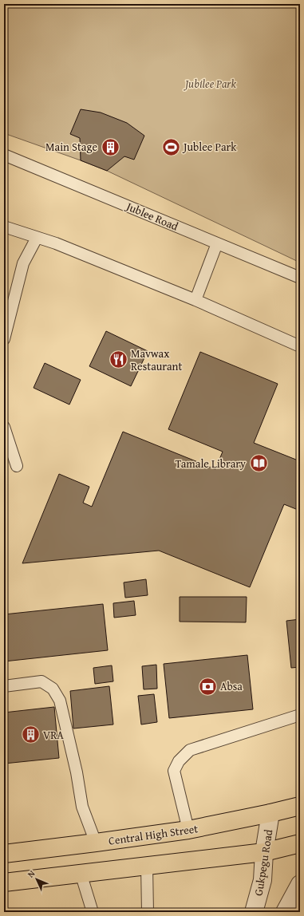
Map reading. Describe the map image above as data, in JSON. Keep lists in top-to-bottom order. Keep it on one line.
{"streets":{"highway":["Central High Street"],"street":["Gukpegu Road"],"lane":["Jublee Road"]},"crossings":[["Central High Street","Gukpegu Road"]],"parks":["Jubilee Park"],"places":{"building":["Main Stage","VRA"],"sports":["Jublee Park"],"restaurant":["Mavwax Restaurant"],"library":["Tamale Library"],"bank":["Absa"]},"north":"top left"}
